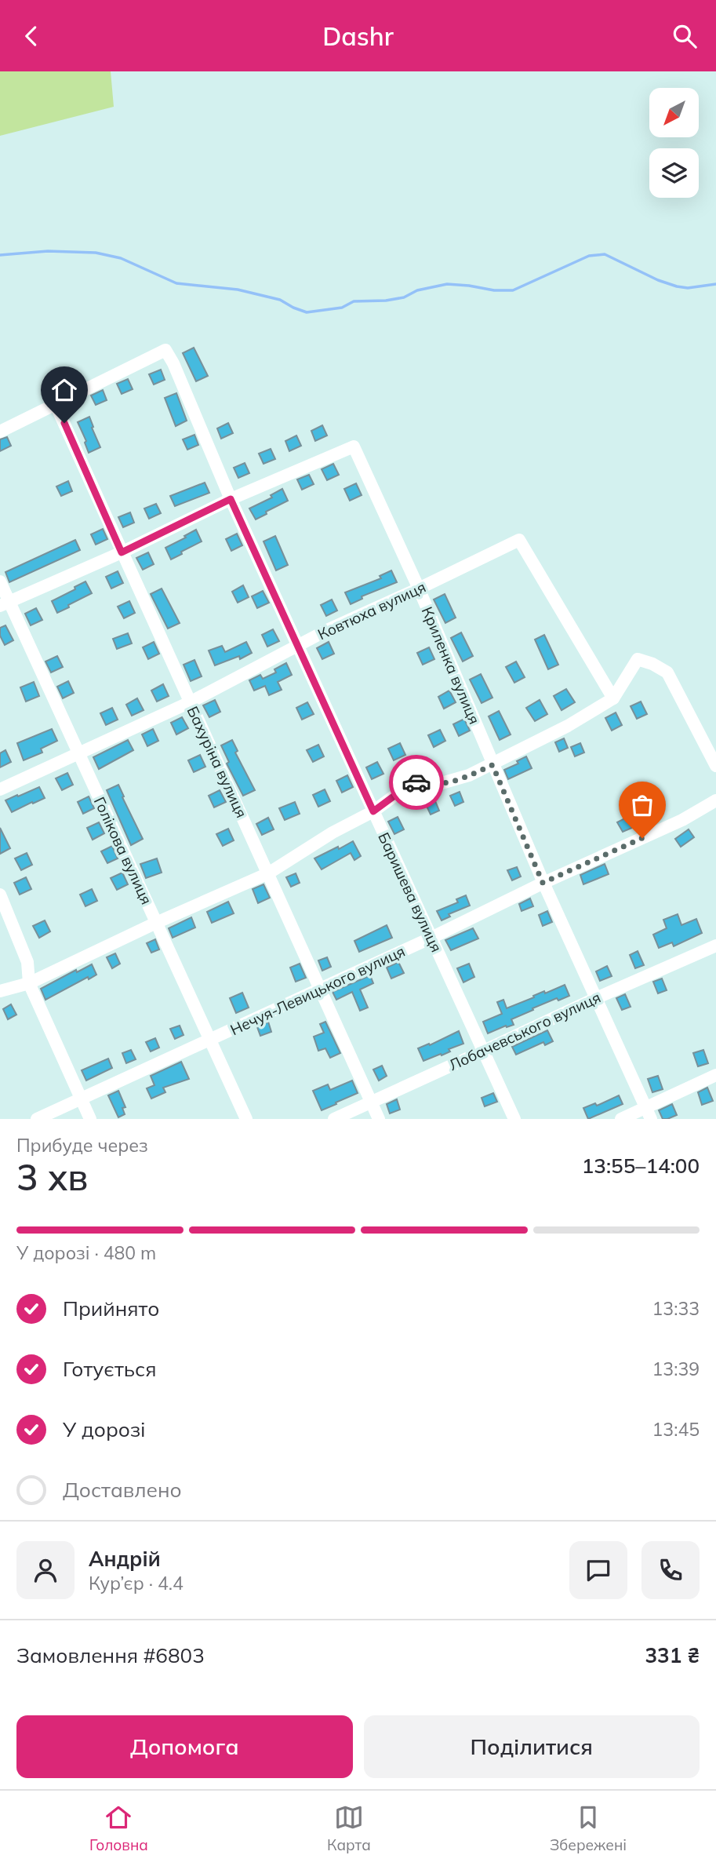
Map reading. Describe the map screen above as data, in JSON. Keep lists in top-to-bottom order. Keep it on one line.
{"streets":{"street":["Ковтюха вулиця","Криленка вулиця","Бахуріна вулиця","Голікова вулиця","Баришева вулиця","Нечуя-Левицького вулиця","Лобачевського вулиця"]},"crossings":[["Ковтюха вулиця","Криленка вулиця"],["Ковтюха вулиця","Бахуріна вулиця"],["Ковтюха вулиця","Голікова вулиця"],["Ковтюха вулиця","Баришева вулиця"],["Криленка вулиця","Баришева вулиця"],["Криленка вулиця","Нечуя-Левицького вулиця"],["Криленка вулиця","Лобачевського вулиця"],["Бахуріна вулиця","Баришева вулиця"],["Бахуріна вулиця","Нечуя-Левицького вулиця"],["Бахуріна вулиця","Лобачевського вулиця"],["Голікова вулиця","Нечуя-Левицького вулиця"],["Баришева вулиця","Нечуя-Левицького вулиця"],["Баришева вулиця","Лобачевського вулиця"]],"north":"bottom left","page":{"header":"Dashr","heading":["3 хв","Прибуде через","13:55–14:00"],"panel":["Андрій","Кур’єр · 4.4","Замовлення #6803","331 ₴"],"bar":"У дорозі · 480 m","list":[["Прийнято","13:33"],["Готується","13:39"],["У дорозі","13:45"],"Доставлено"],"buttons":["Допомога","Поділитися"],"tabs":["Головна","Карта","Збережені"]}}
